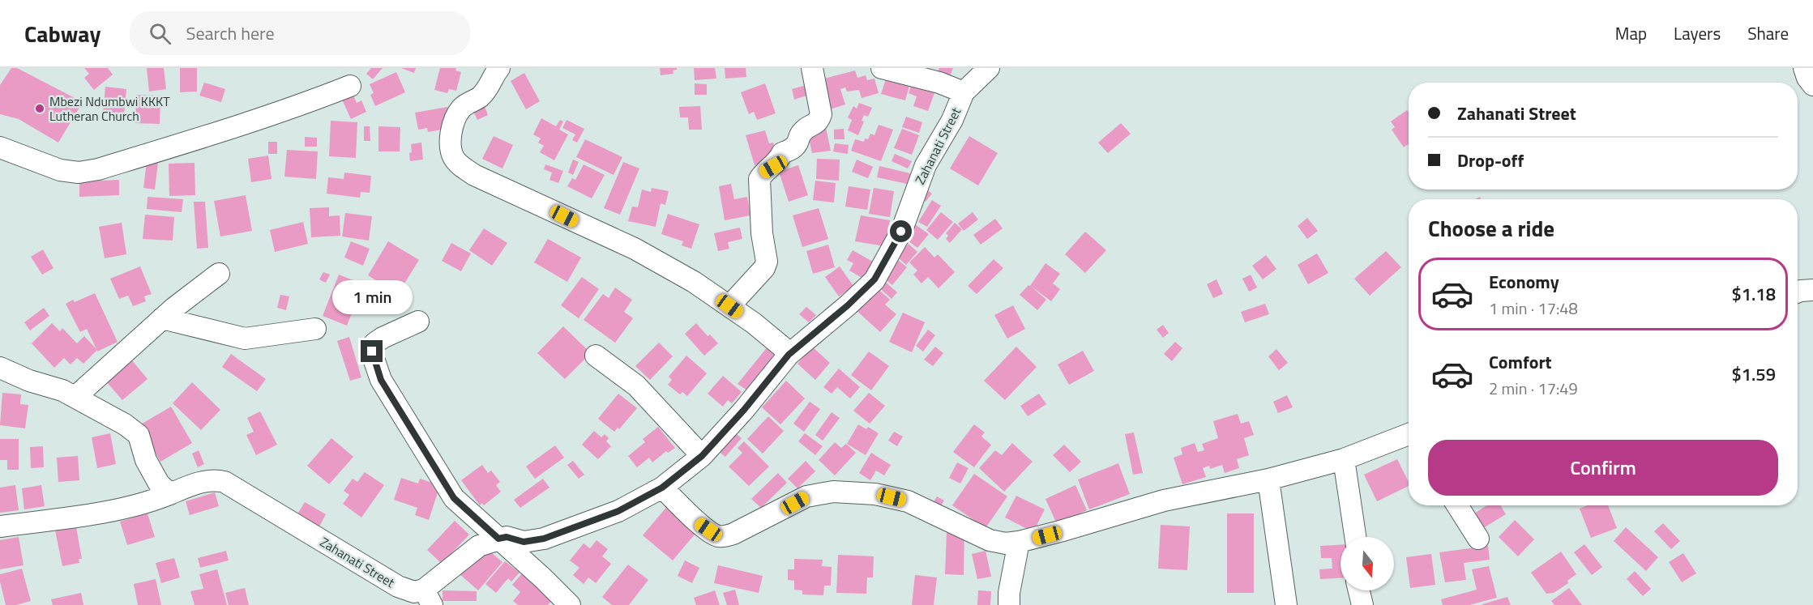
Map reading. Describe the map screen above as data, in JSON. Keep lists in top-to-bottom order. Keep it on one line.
{"streets":{"street":["Zahanati Street"]},"places":["Mbezi Ndumbwi KKKT Lutheran Church"],"north":"bottom","page":{"header":"Cabway","search":"Search here","nav":["Map","Layers","Share"],"banner":["Zahanati Street","Drop-off"],"heading":"Choose a ride","list":[{"name":"Economy","note":"1 min · 17:48","value":"$1.18"},{"name":"Comfort","note":"2 min · 17:49","value":"$1.59"}],"bubble":"1 min","buttons":"Confirm"}}
